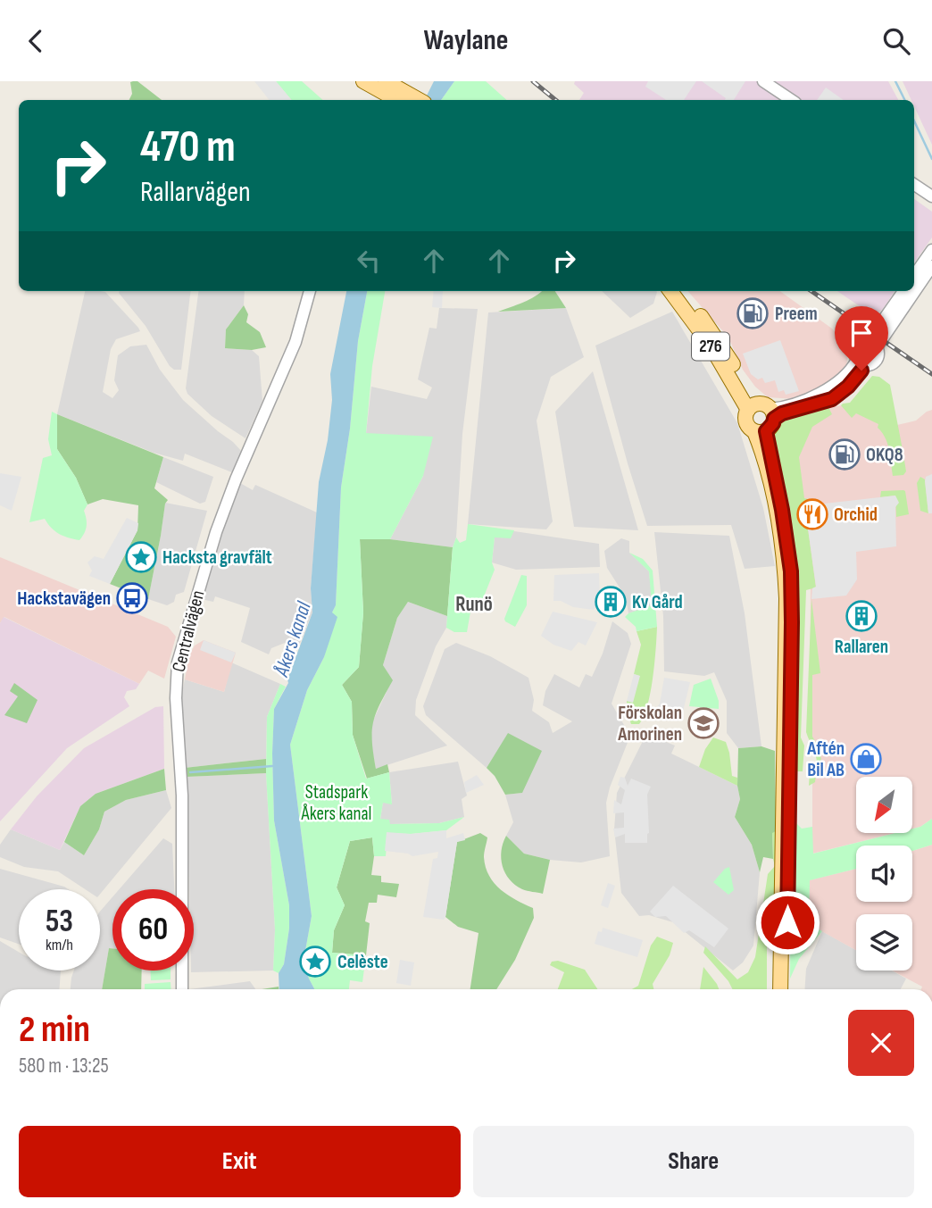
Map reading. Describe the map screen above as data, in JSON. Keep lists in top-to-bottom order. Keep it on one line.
{"streets":{"main road":["276"],"street":["Centralvägen"]},"districts":["Runö"],"water":["Åkers kanal"],"parks":["Stadspark Åkers kanal"],"places":{"fuel station":["Preem","OKQ8"],"restaurant":["Orchid"],"place":["Hacksta gravfält","Celèste"],"bus stop":["Hackstavägen"],"building":["Kv Gård","Rallaren"],"school or university":["Förskolan Amorinen"],"shop":["Aftén Bil AB"]},"north":"bottom left","page":{"header":"Waylane","turn":["470 m","Rallarvägen"],"speed":"53 km/h","limit":"60","heading":["2 min","580 m · 13:25"],"buttons":["Exit","Share"]}}
